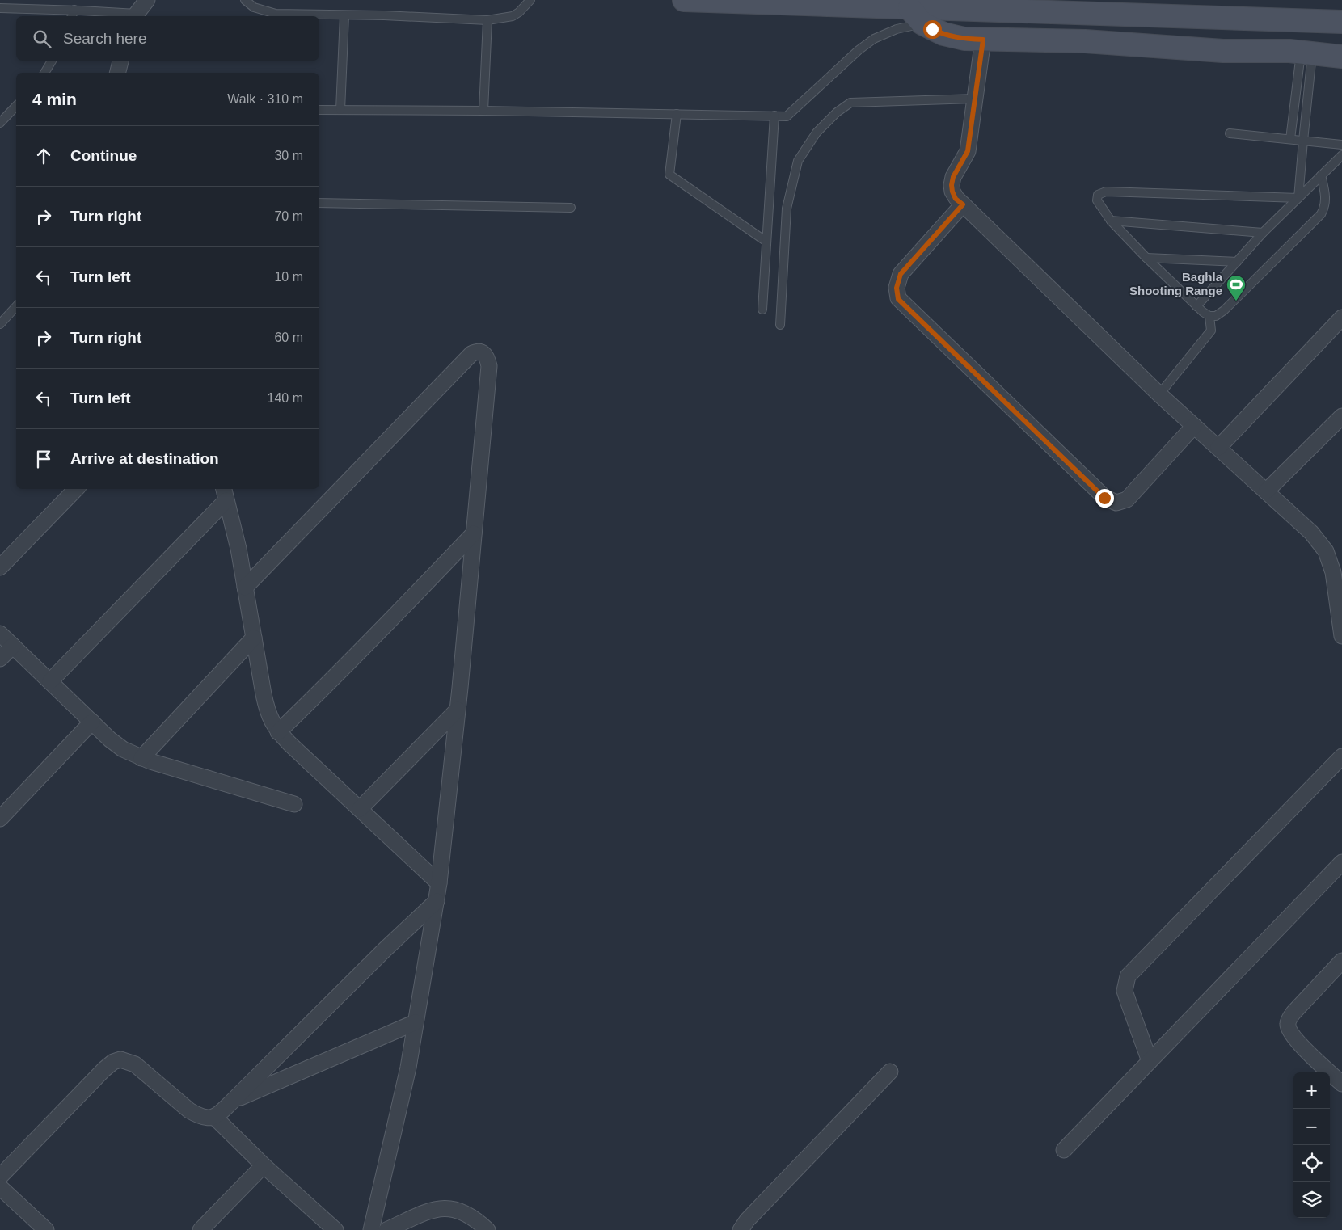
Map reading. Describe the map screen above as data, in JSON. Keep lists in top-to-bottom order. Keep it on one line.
{"places":{"sports":["Baghla Shooting Range"]},"page":{"search":"Search here","heading":["4 min","Walk · 310 m"],"list":[["Continue","30 m"],["Turn right","70 m"],["Turn left","10 m"],["Turn right","60 m"],["Turn left","140 m"],"Arrive at destination"],"map_buttons":["+","−"]}}
